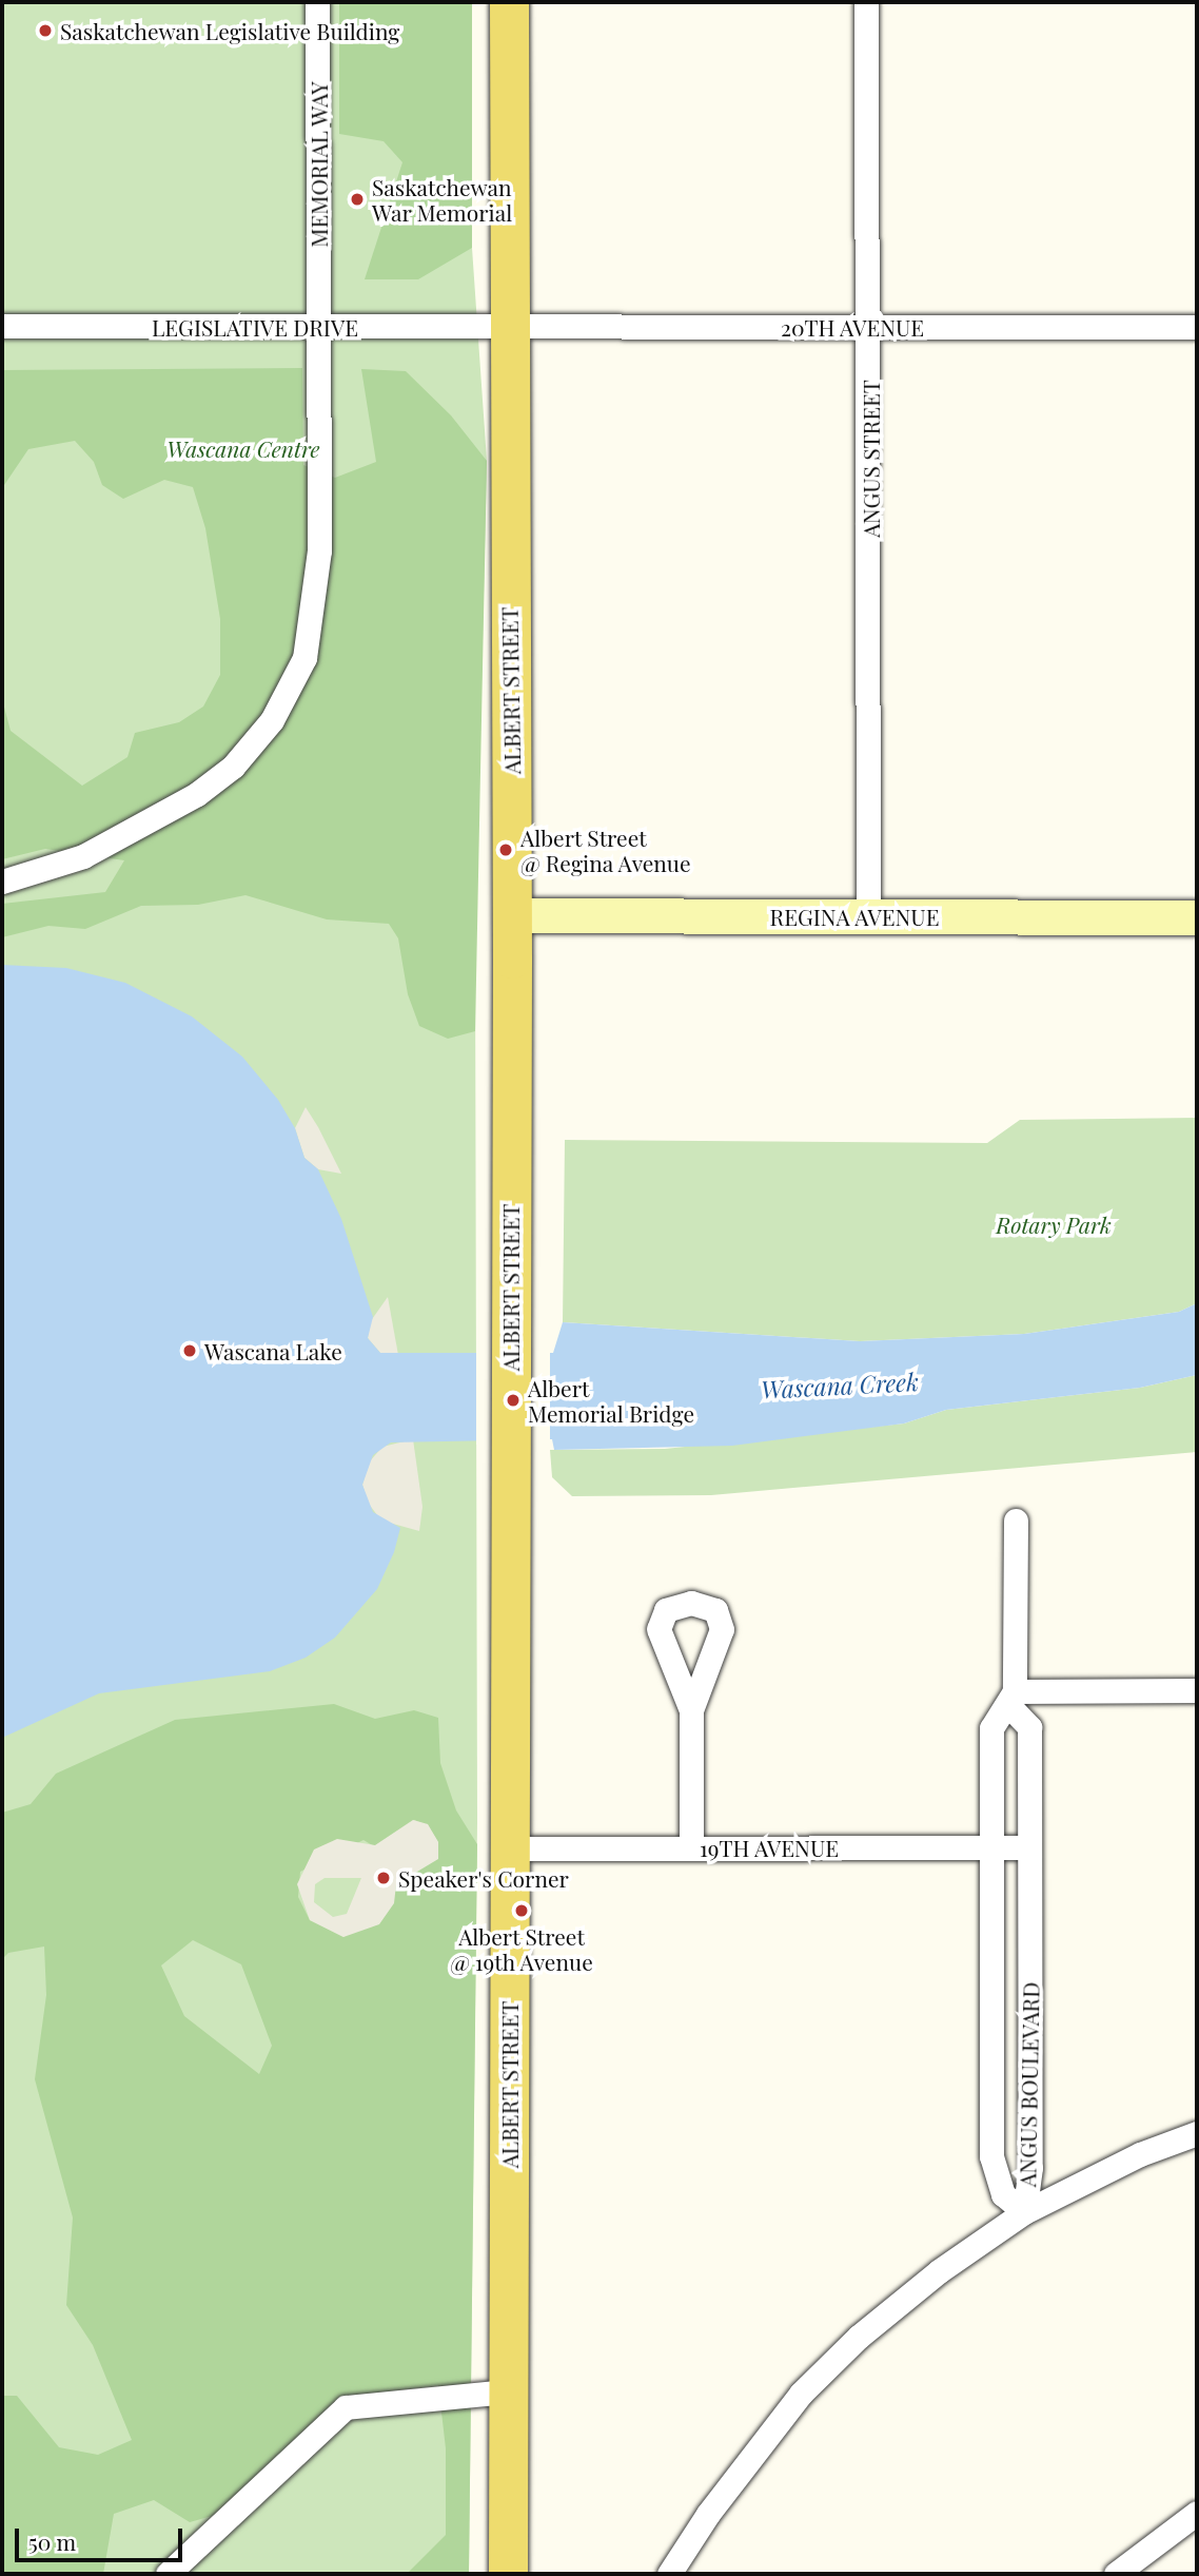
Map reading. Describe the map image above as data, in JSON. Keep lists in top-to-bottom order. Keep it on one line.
{"streets":{"main road":["ALBERT STREET"],"street":["MEMORIAL WAY","LEGISLATIVE DRIVE","20TH AVENUE","ANGUS STREET","REGINA AVENUE","19TH AVENUE","ANGUS BOULEVARD"]},"crossings":[["MEMORIAL WAY","LEGISLATIVE DRIVE"],["LEGISLATIVE DRIVE","20TH AVENUE"],["LEGISLATIVE DRIVE","ALBERT STREET"],["20TH AVENUE","ANGUS STREET"],["20TH AVENUE","ALBERT STREET"],["ANGUS STREET","REGINA AVENUE"],["ALBERT STREET","REGINA AVENUE"],["ALBERT STREET","19TH AVENUE"],["19TH AVENUE","ANGUS BOULEVARD"]],"water":["Wascana Creek"],"parks":["Wascana Centre","Rotary Park"],"places":["Saskatchewan Legislative Building","Saskatchewan War Memorial","Albert Street @ Regina Avenue","Wascana Lake","Albert Memorial Bridge","Speaker's Corner","Albert Street @ 19th Avenue"],"scale_bar":"50 m"}
